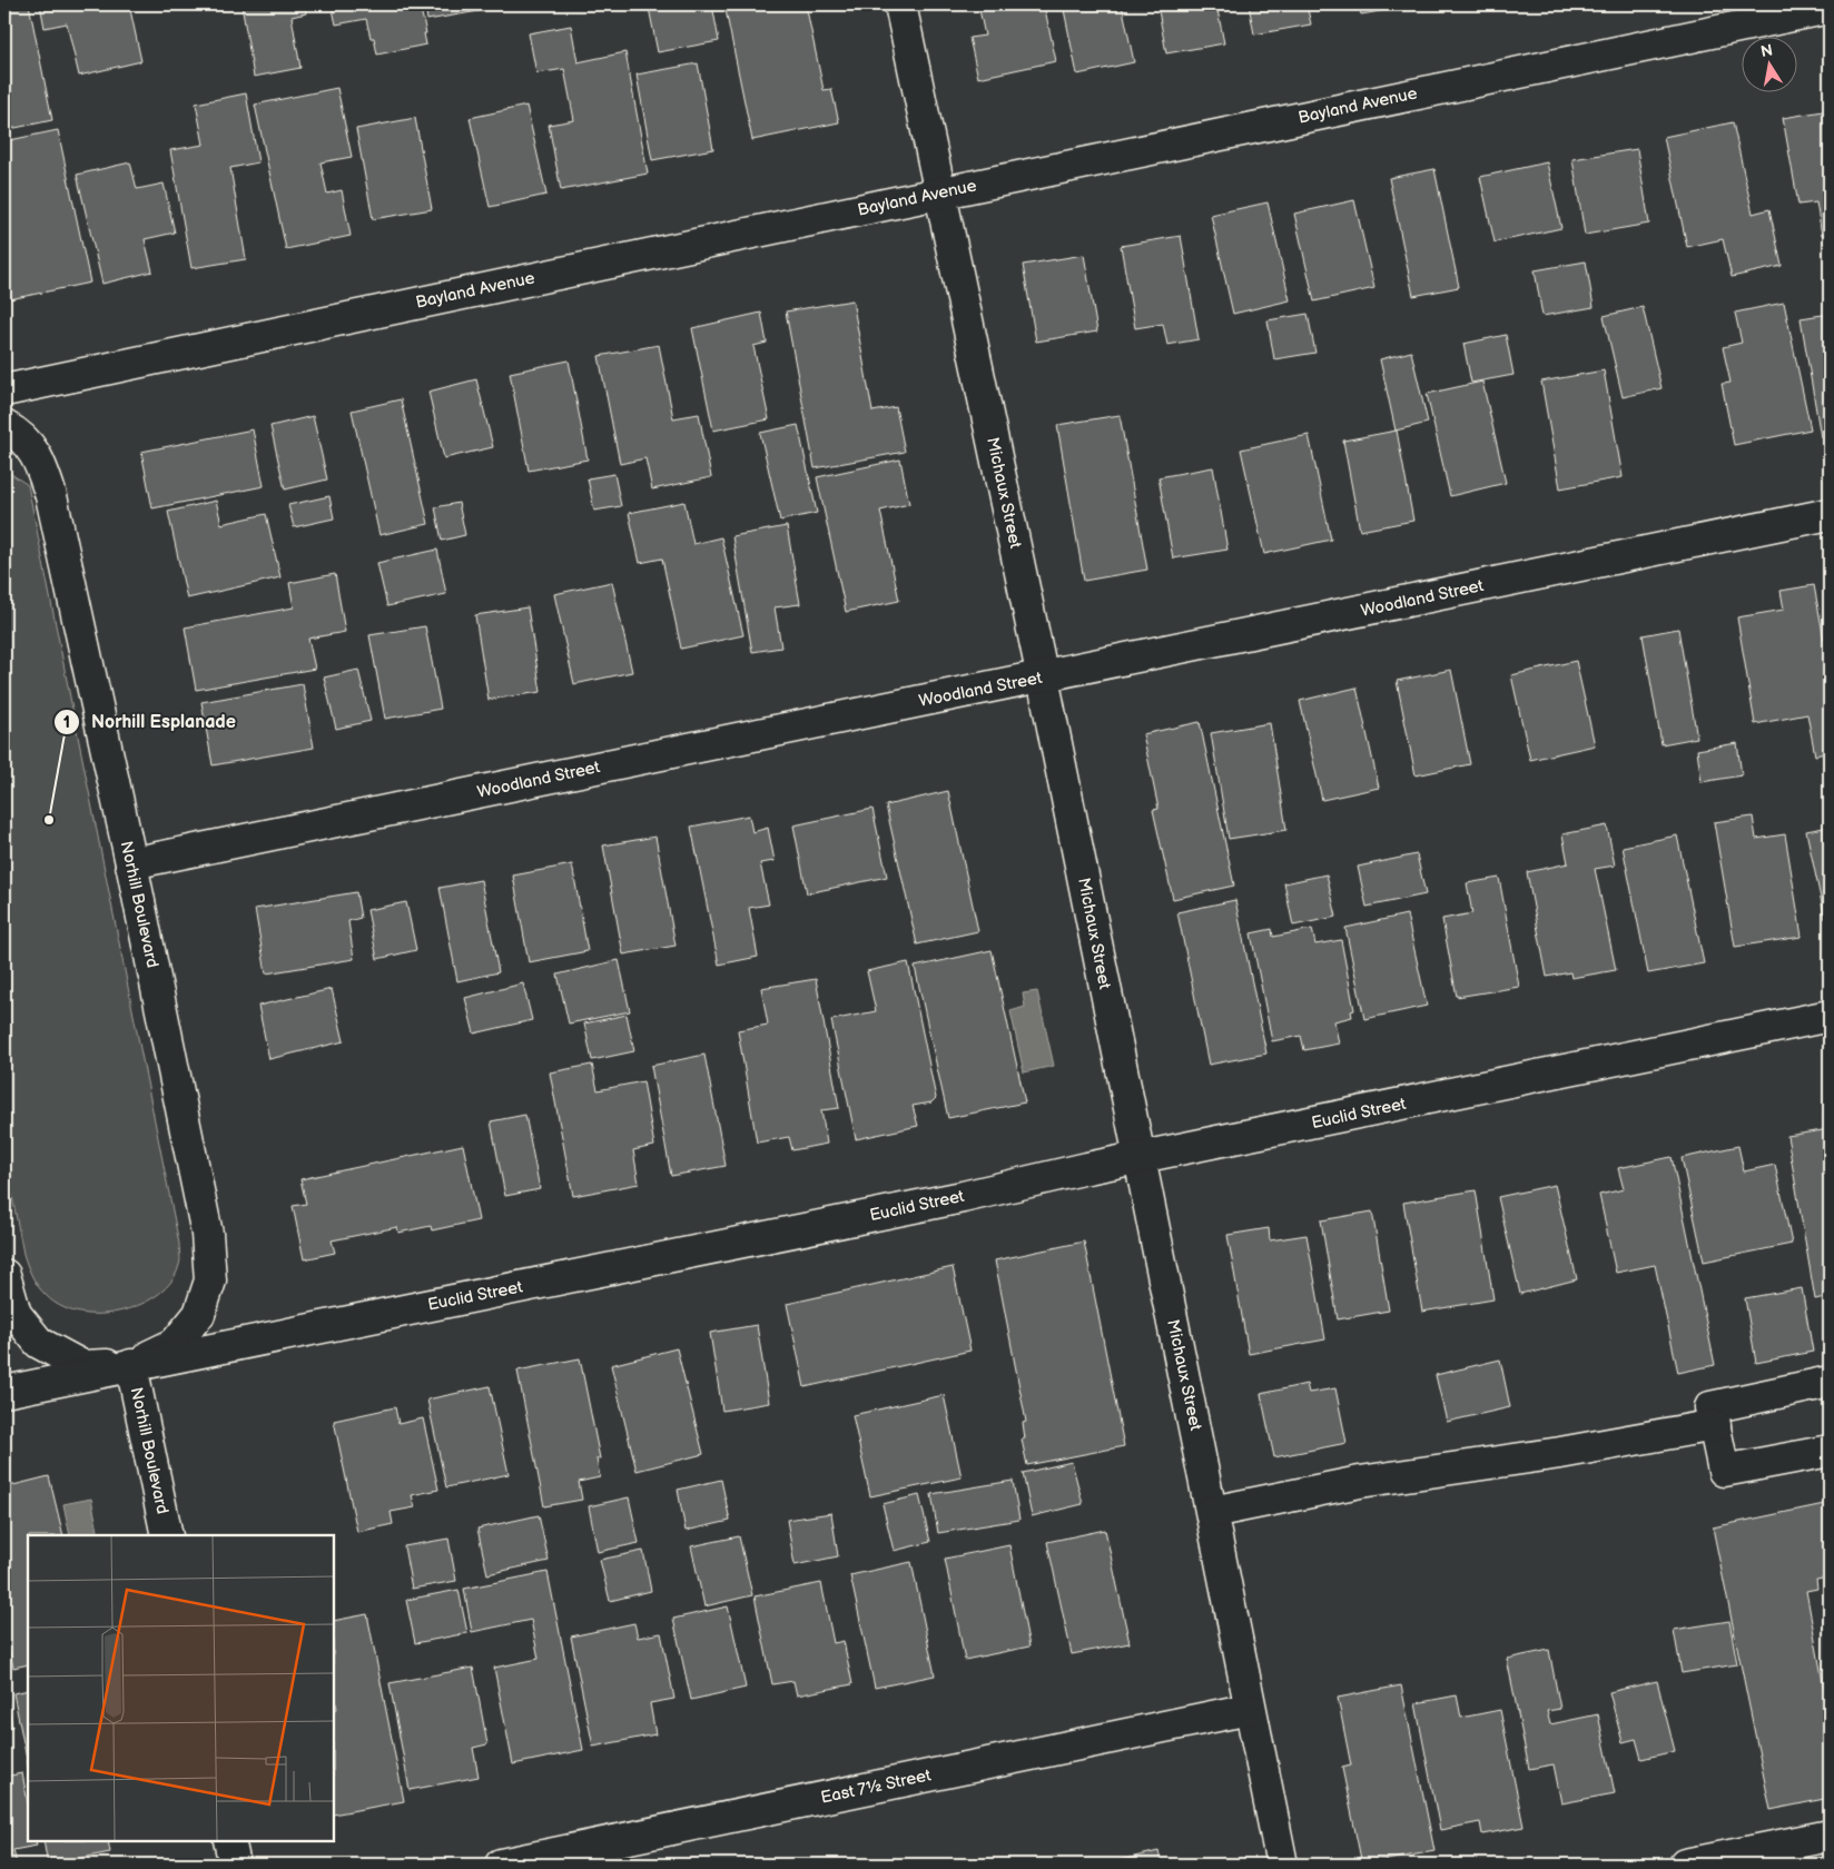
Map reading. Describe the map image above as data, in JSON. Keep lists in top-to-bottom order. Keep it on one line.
{"streets":{"street":["Bayland Avenue","Michaux Street","Woodland Street","Norhill Boulevard","Euclid Street","East 7½ Street"]},"crossings":[["Bayland Avenue","Michaux Street"],["Michaux Street","Woodland Street"],["Michaux Street","Euclid Street"],["Michaux Street","East 7½ Street"],["Woodland Street","Norhill Boulevard"],["Norhill Boulevard","Euclid Street"]],"places":["Norhill Esplanade"],"north":"top"}
